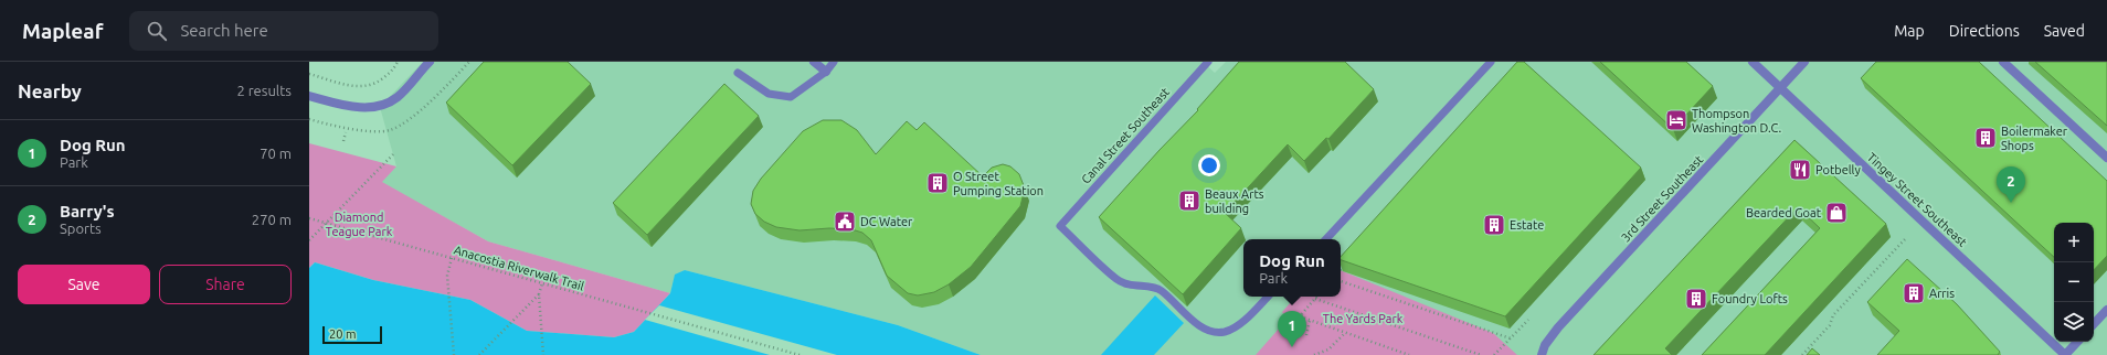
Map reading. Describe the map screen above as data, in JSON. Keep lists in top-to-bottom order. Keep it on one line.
{"streets":{"street":["3rd Street Southeast","Tingey Street Southeast"],"lane":["Canal Street Southeast"],"path":["Anacostia Riverwalk Trail"]},"crossings":[["3rd Street Southeast","Tingey Street Southeast"]],"parks":["Diamond Teague Park","The Yards Park"],"places":{"hotel":["Thompson Washington D.C."],"building":["Boilermaker Shops","O Street Pumping Station","Beaux Arts building","Estate","Arris","Foundry Lofts"],"restaurant":["Potbelly"],"shop":["Bearded Goat"],"public building":["DC Water"]},"scale_bar":"20 m","page":{"header":"Mapleaf","search":"Search here","nav":["Map","Directions","Saved"],"heading":["Nearby","2 results"],"list":[{"mark":"1","name":"Dog Run","note":"Park","value":"70 m"},{"mark":"2","name":"Barry's","note":"Sports","value":"270 m"}],"pins":["2","1"],"map_buttons":["+","−"],"popup":["Dog Run","Park"],"buttons":["Save","Share"],"scale":"20 m"}}
